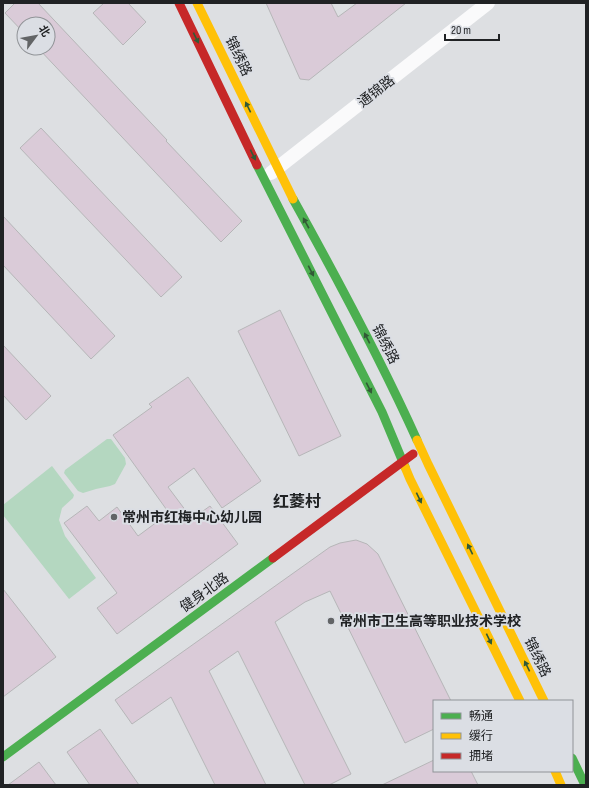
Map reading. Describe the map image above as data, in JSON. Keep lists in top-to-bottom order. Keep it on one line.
{"streets":{"street":["锦绣路","通锦路","健身北路"]},"crossings":[["锦绣路","通锦路"],["锦绣路","健身北路"]],"districts":["红菱村"],"places":["常州市红梅中心幼儿园","常州市卫生高等职业技术学校"],"legend":["畅通","缓行","拥堵"],"scale_bar":"20 m","north":"top right"}
